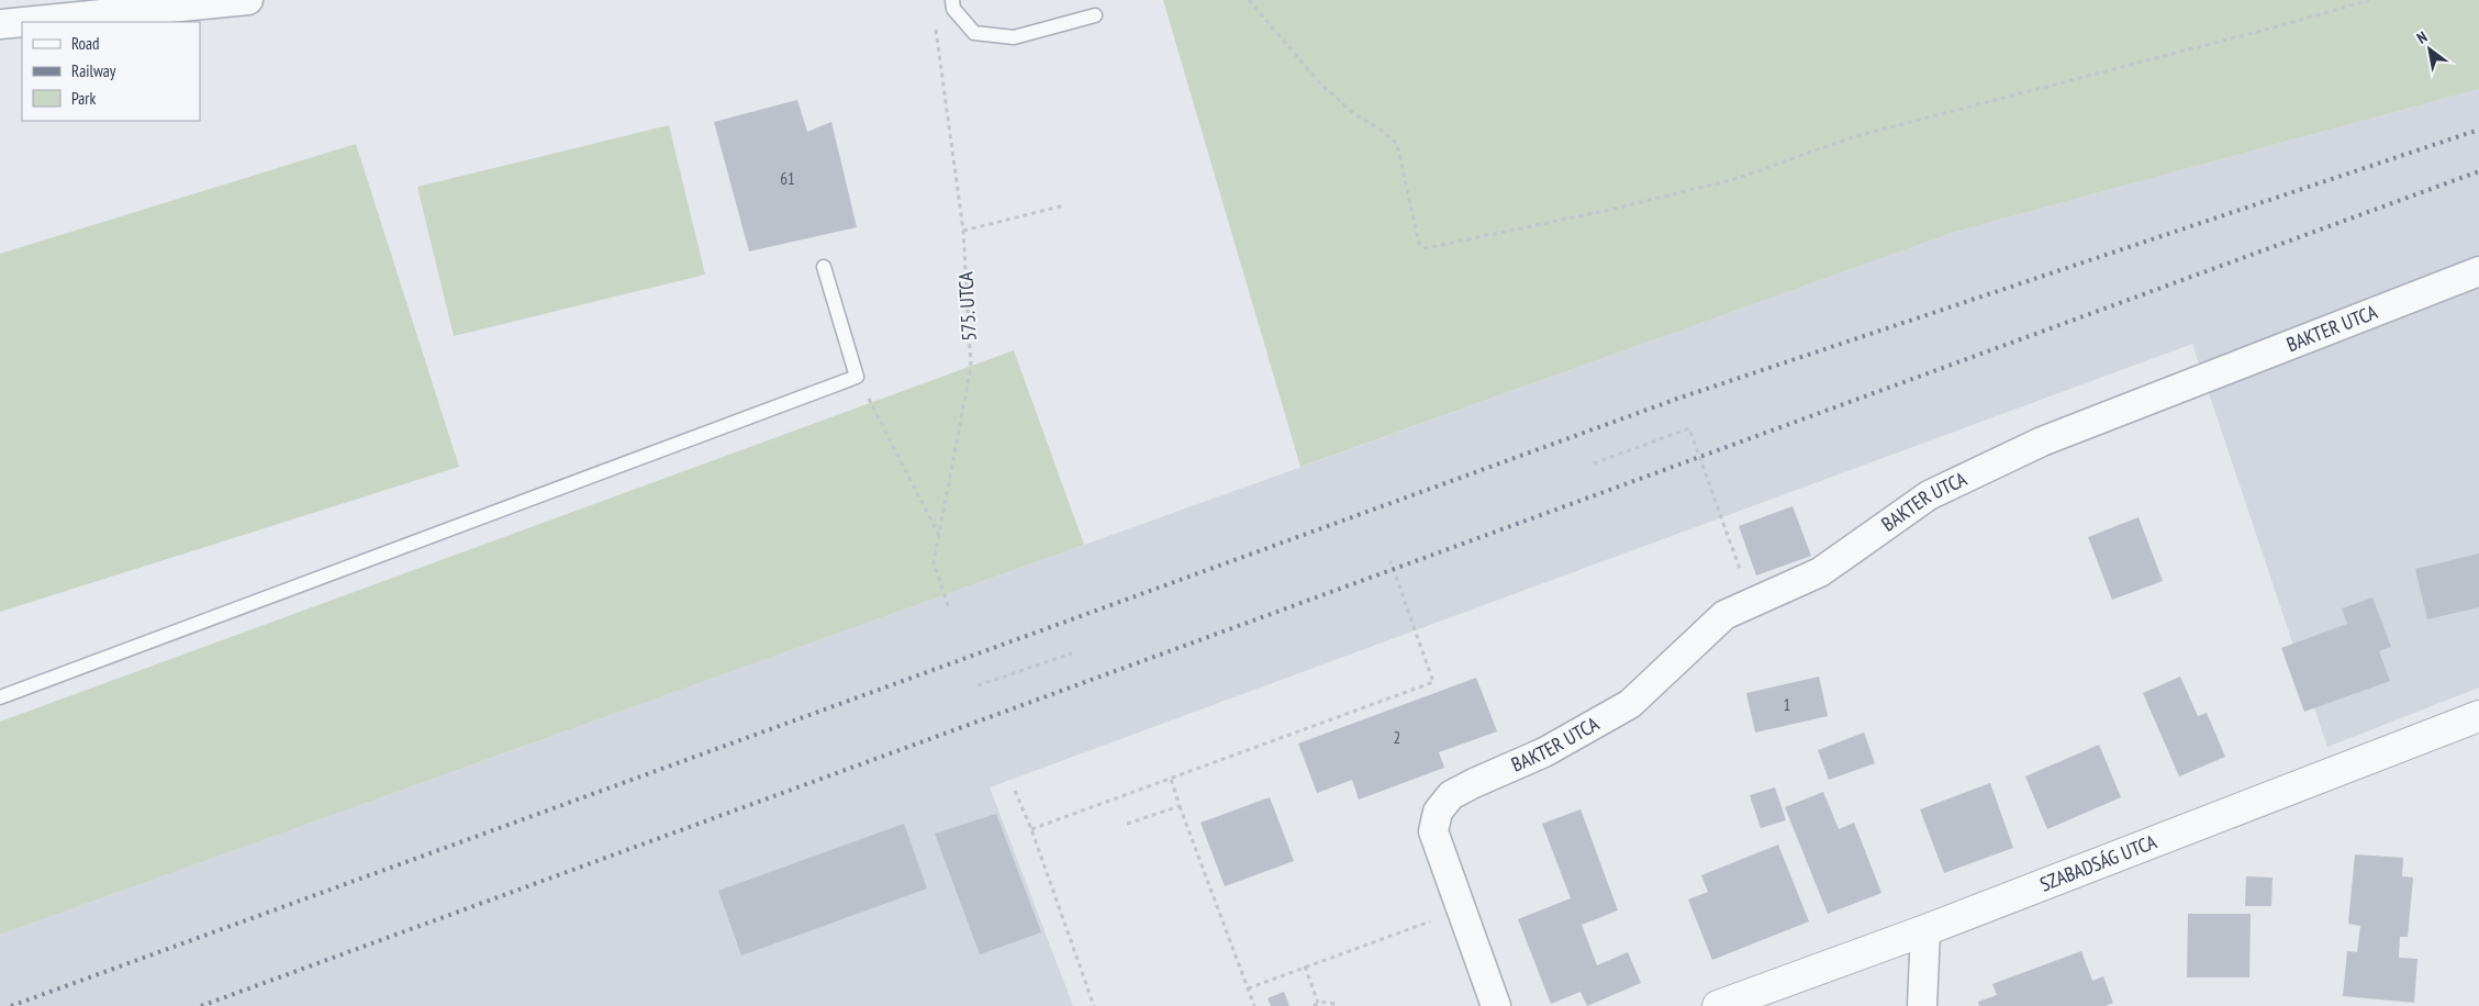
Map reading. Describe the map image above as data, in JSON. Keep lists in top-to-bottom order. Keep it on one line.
{"streets":{"street":["BAKTER UTCA","SZABADSÁG UTCA"],"path":["575. UTCA"]},"house_numbers":["61","1","2"],"legend":["Road","Railway","Park"],"north":"top left"}
